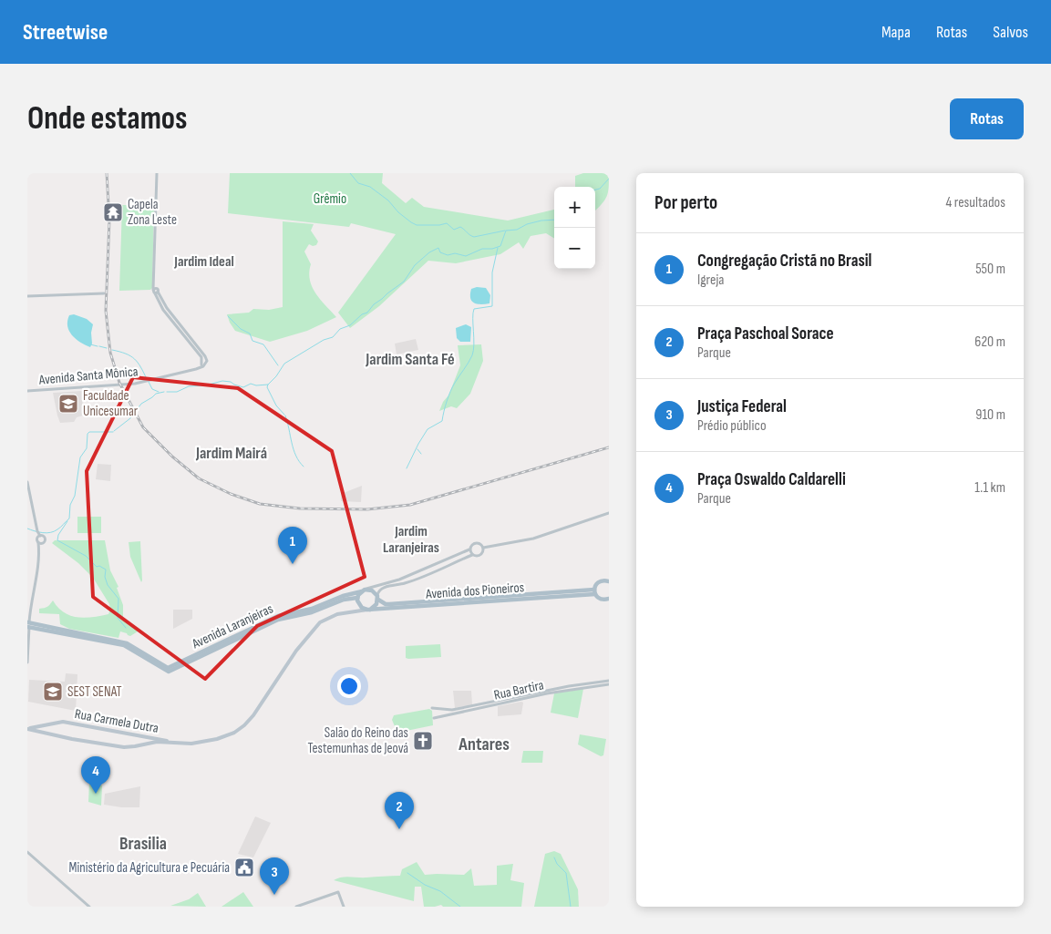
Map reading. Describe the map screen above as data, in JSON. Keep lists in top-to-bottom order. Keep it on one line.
{"streets":{"main road":["Avenida dos Pioneiros","Avenida Laranjeiras","Rua Carmela Dutra"],"street":["Avenida Santa Mônica","Rua Bartira"]},"crossings":[["Avenida dos Pioneiros","Avenida Laranjeiras"],["Avenida dos Pioneiros","Rua Carmela Dutra"]],"districts":["Jardim Ideal","Jardim Santa Fé","Jardim Mairá","Jardim Laranjeiras","Antares","Brasilia"],"parks":["Grêmio"],"places":{"temple":["Capela Zona Leste"],"school or university":["Faculdade Unicesumar","SEST SENAT"],"church":["Salão do Reino das Testemunhas de Jeová"],"public building":["Ministério da Agricultura e Pecuária"]},"page":{"header":"Streetwise","nav":["Mapa","Rotas","Salvos"],"buttons":"Rotas","title":"Onde estamos","heading":["Por perto","4 resultados"],"map_buttons":["+","−"],"list":[{"mark":"1","name":"Congregação Cristã no Brasil","note":"Igreja","value":"550 m"},{"mark":"2","name":"Praça Paschoal Sorace","note":"Parque","value":"620 m"},{"mark":"3","name":"Justiça Federal","note":"Prédio público","value":"910 m"},{"mark":"4","name":"Praça Oswaldo Caldarelli","note":"Parque","value":"1.1 km"}],"pins":["1","4","2","3"]}}
